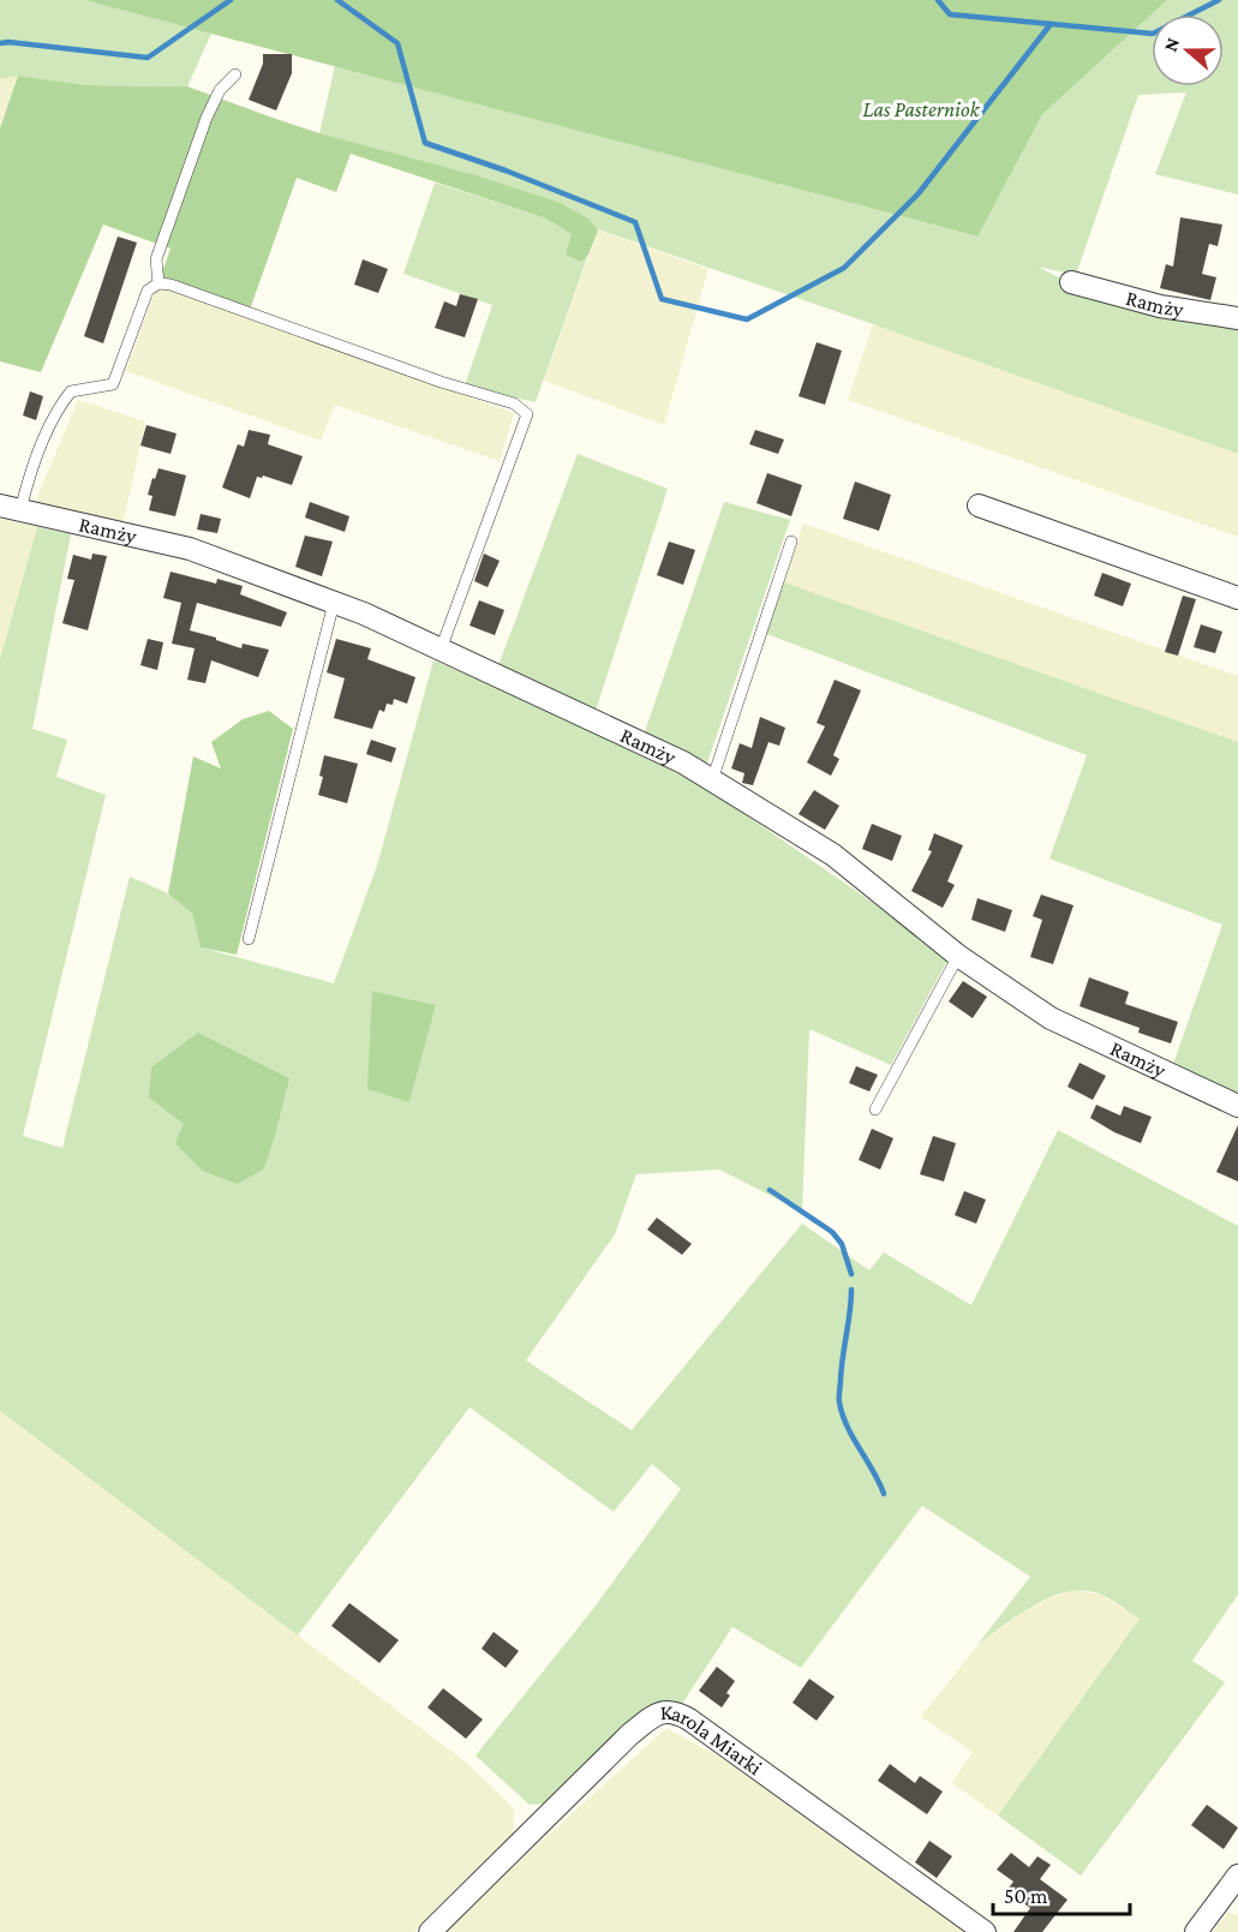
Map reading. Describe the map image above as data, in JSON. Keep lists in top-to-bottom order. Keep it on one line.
{"streets":{"street":["Ramży","Karola Miarki"]},"parks":["Las Pasterniok"],"scale_bar":"50 m","north":"left"}
